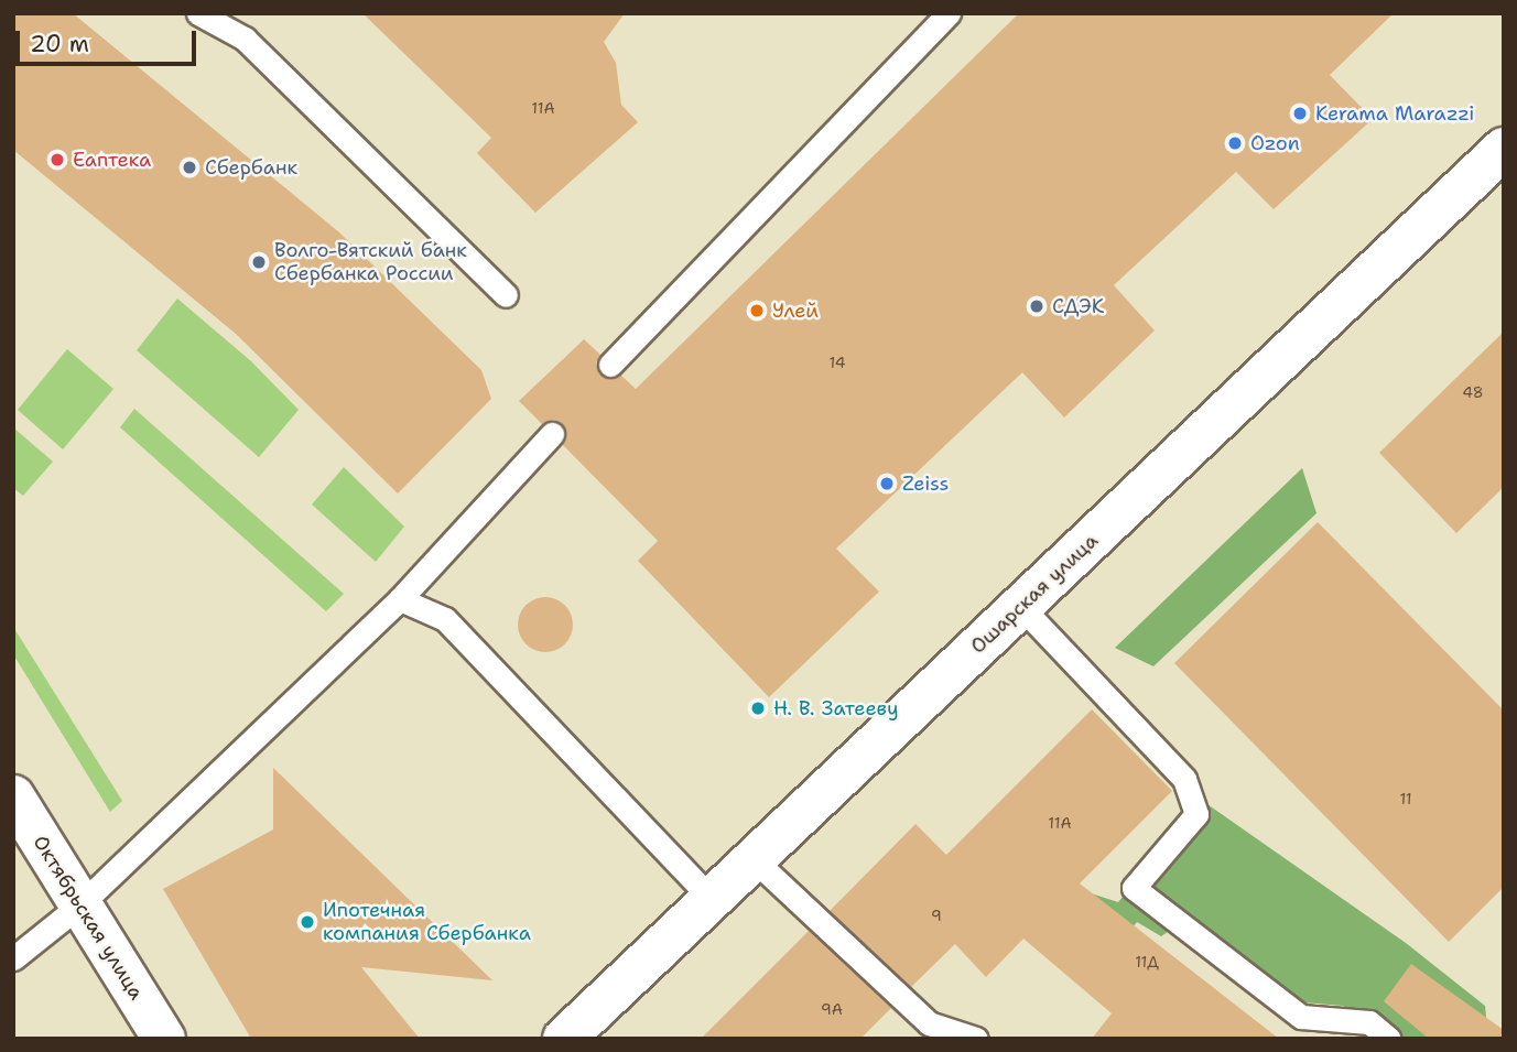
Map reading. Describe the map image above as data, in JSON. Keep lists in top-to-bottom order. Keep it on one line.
{"streets":{"street":["Ошарская улица","Октябрьская улица"]},"places":["Kerama Marazzi","Ozon","Еаптека","Сбербанк","Волго-Вятский банк Сбербанка России","СДЭК","Улей","Zeiss","Н. В. Затееву","Ипотечная компания Сбербанка"],"house_numbers":["11А","14","48","11","11А","9","11Д","9А"],"scale_bar":"20 m"}
